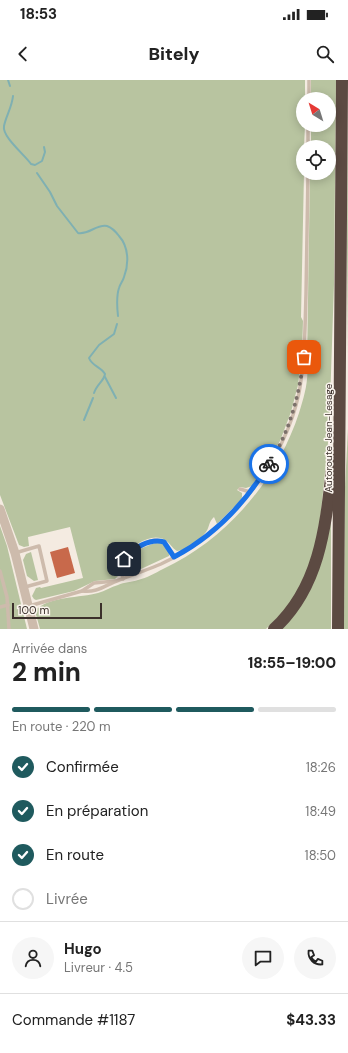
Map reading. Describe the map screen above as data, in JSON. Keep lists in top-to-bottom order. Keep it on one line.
{"streets":{"highway":["Autoroute Jean-Lesage"]},"scale_bar":"100 m","north":"top left","page":{"status":"18:53","header":"Bitely","scale":"100 m","heading":["2 min","Arrivée dans","18:55–19:00"],"panel":["Hugo","Livreur · 4.5","Commande #1187","$43.33"],"bar":"En route · 220 m","list":[["Confirmée","18:26"],["En préparation","18:49"],["En route","18:50"],"Livrée"]}}
